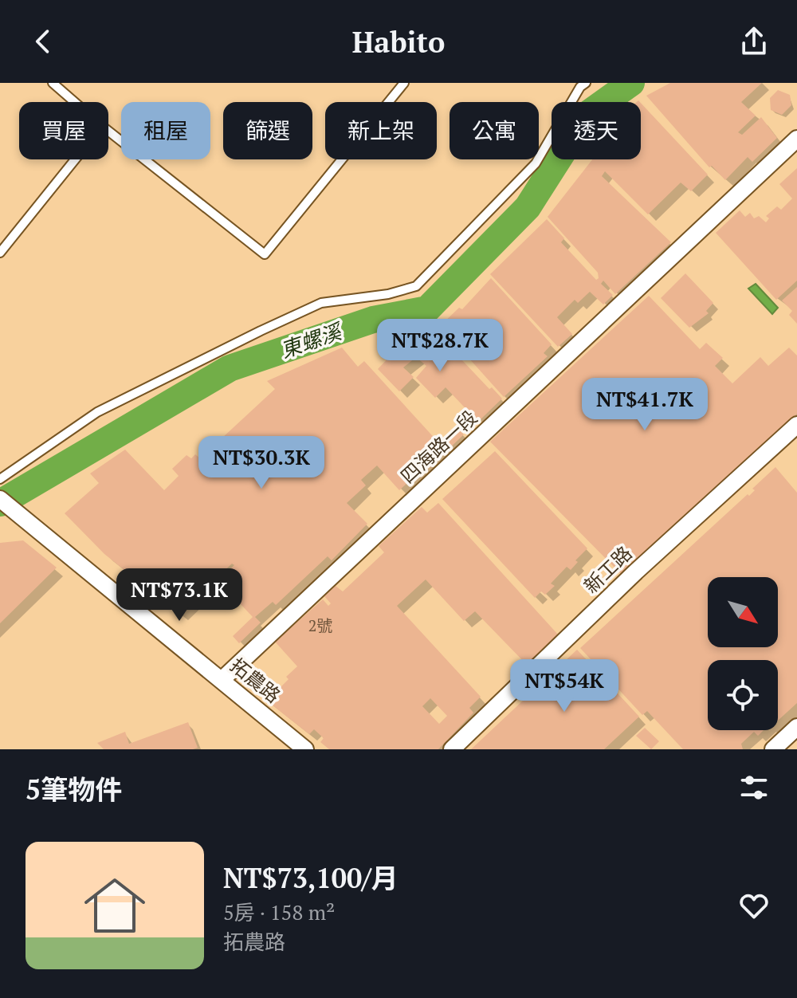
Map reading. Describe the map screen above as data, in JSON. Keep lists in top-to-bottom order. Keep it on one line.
{"streets":{"street":["四海路一段","新工路","拓農路"]},"crossings":[["四海路一段","拓農路"]],"water":["東螺溪"],"house_numbers":["2號"],"north":"bottom right","page":{"header":"Habito","chip":["買屋","租屋","篩選","新上架","公寓","透天"],"price":["NT$28.7K","NT$41.7K","NT$30.3K","NT$73.1K","NT$54K"],"heading":"5筆物件","list":[{"name":"NT$73,100/月","note":"5房 · 158 m² · 拓農路"}]}}
